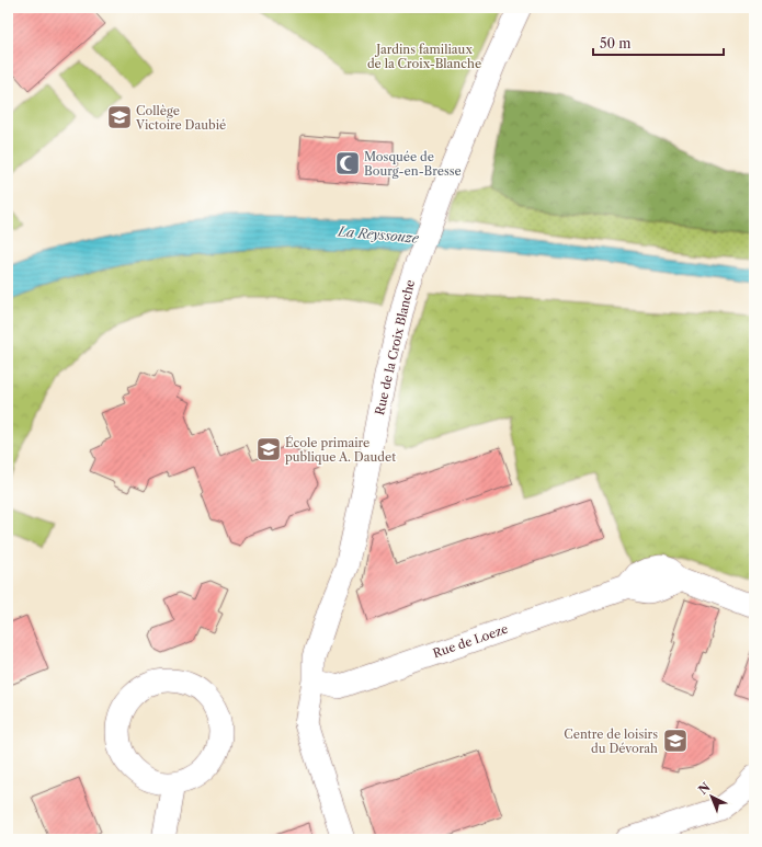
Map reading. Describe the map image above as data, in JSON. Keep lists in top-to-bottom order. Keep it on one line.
{"streets":{"street":["Rue de la Croix Blanche","Rue de Loeze"]},"crossings":[["Rue de la Croix Blanche","Rue de Loeze"]],"water":["La Reyssouze"],"parks":["Jardins familiaux de la Croix-Blanche"],"places":{"school or university":["Collège Victoire Daubié","École primaire publique A. Daudet","Centre de loisirs du Dévorah"],"mosque":["Mosquée de Bourg-en-Bresse"]},"scale_bar":"50 m","north":"top left"}
